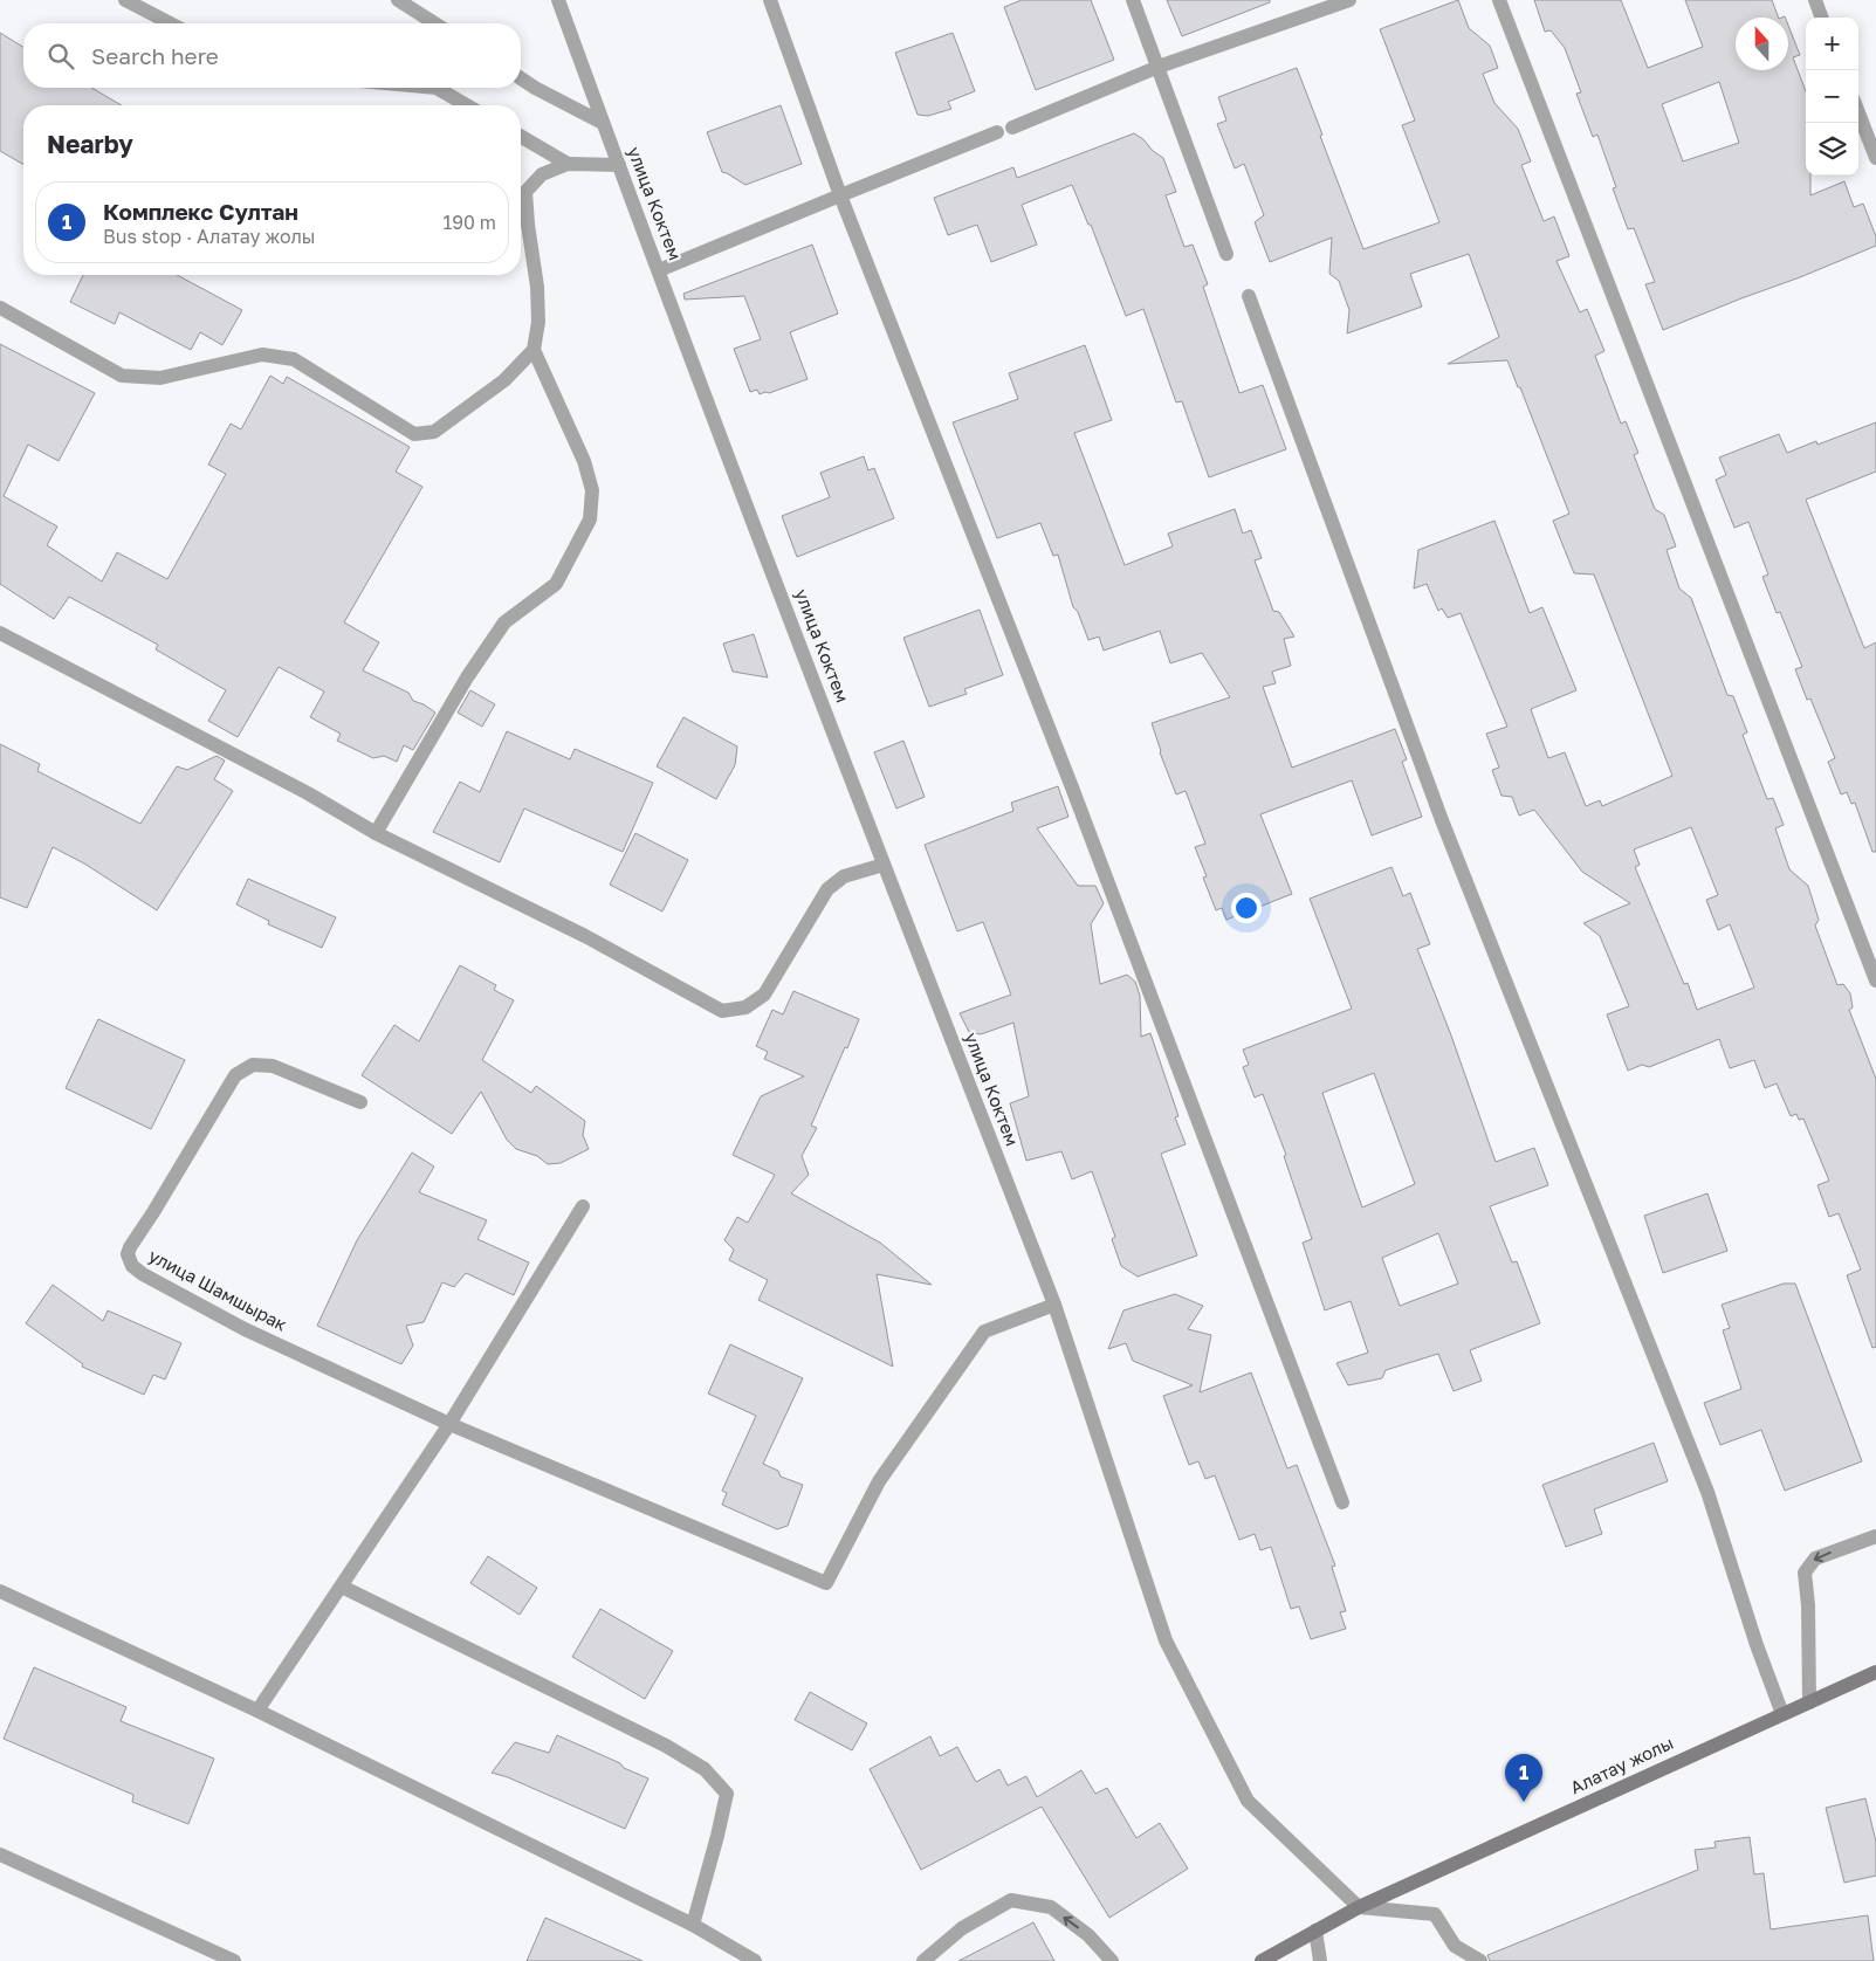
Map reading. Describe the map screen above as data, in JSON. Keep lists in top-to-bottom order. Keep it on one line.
{"streets":{"main road":["Алатау жолы"],"street":["улица Коктем","улица Шамшырак"]},"crossings":[["улица Коктем","Алатау жолы"]],"north":"top","page":{"map_buttons":["+","−"],"search":"Search here","heading":"Nearby","list":[{"mark":"1","name":"Комплекс Султан","note":"Bus stop · Алатау жолы","value":"190 m"}],"pins":"1"}}
